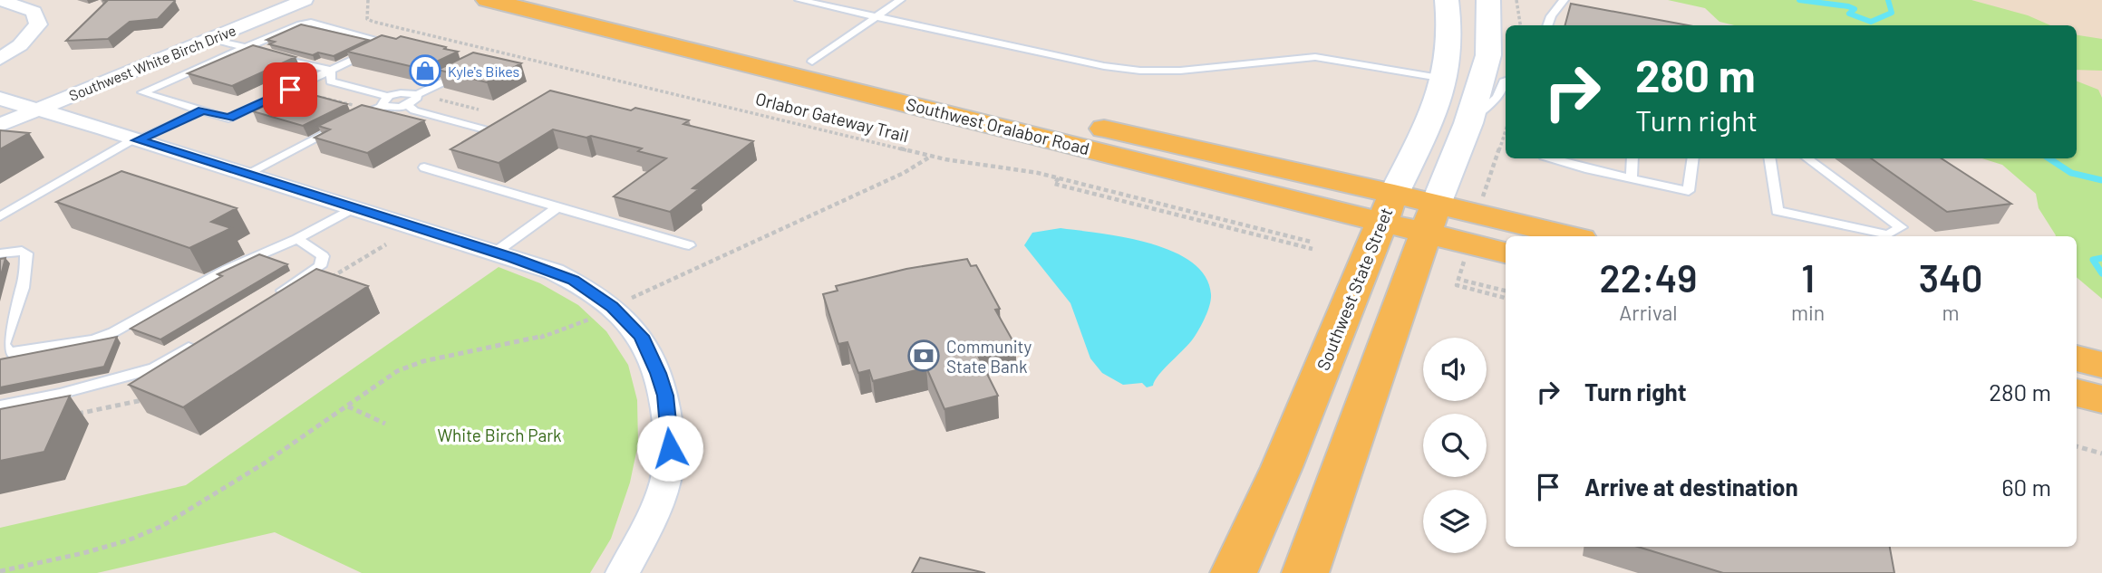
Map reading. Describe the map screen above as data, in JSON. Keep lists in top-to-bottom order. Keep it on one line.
{"streets":{"main road":["Southwest Oralabor Road","Southwest State Street"],"street":["Southwest White Birch Drive"],"path":["Orlabor Gateway Trail"]},"crossings":[["Southwest Oralabor Road","Southwest State Street"]],"parks":["White Birch Park"],"places":{"shop":["Kyle's Bikes"],"bank":["Community State Bank"]},"page":{"turn":["280 m","Turn right"],"eta":["22:49","Arrival","1","min","340","m"],"list":[{"name":"Turn right","value":"280 m"},{"name":"Arrive at destination","value":"60 m"}]}}
